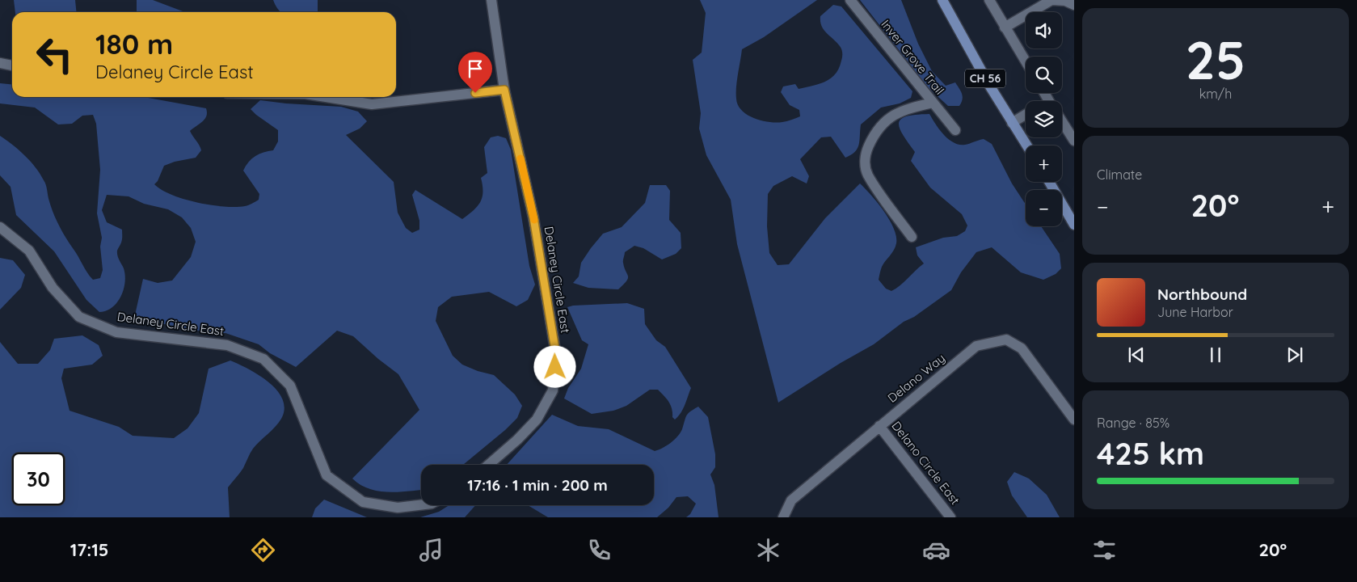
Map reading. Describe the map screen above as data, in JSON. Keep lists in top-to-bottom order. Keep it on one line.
{"streets":{"main road":["CH 56"],"street":["Inver Grove Trail","Delaney Circle East","Delano Way","Delano Circle East"]},"crossings":[["Delano Way","Delano Circle East"]],"page":{"tile":[["25","km/h"],"Climate",["Range · 85%","425 km"]],"map_buttons":["+","−"],"turn":["180 m","Delaney Circle East"],"heat":["−","20°","+"],"song":["Northbound","June Harbor"],"limit":"30","trip":"17:16 · 1 min · 200 m","tabs":["17:15","20°"]}}
